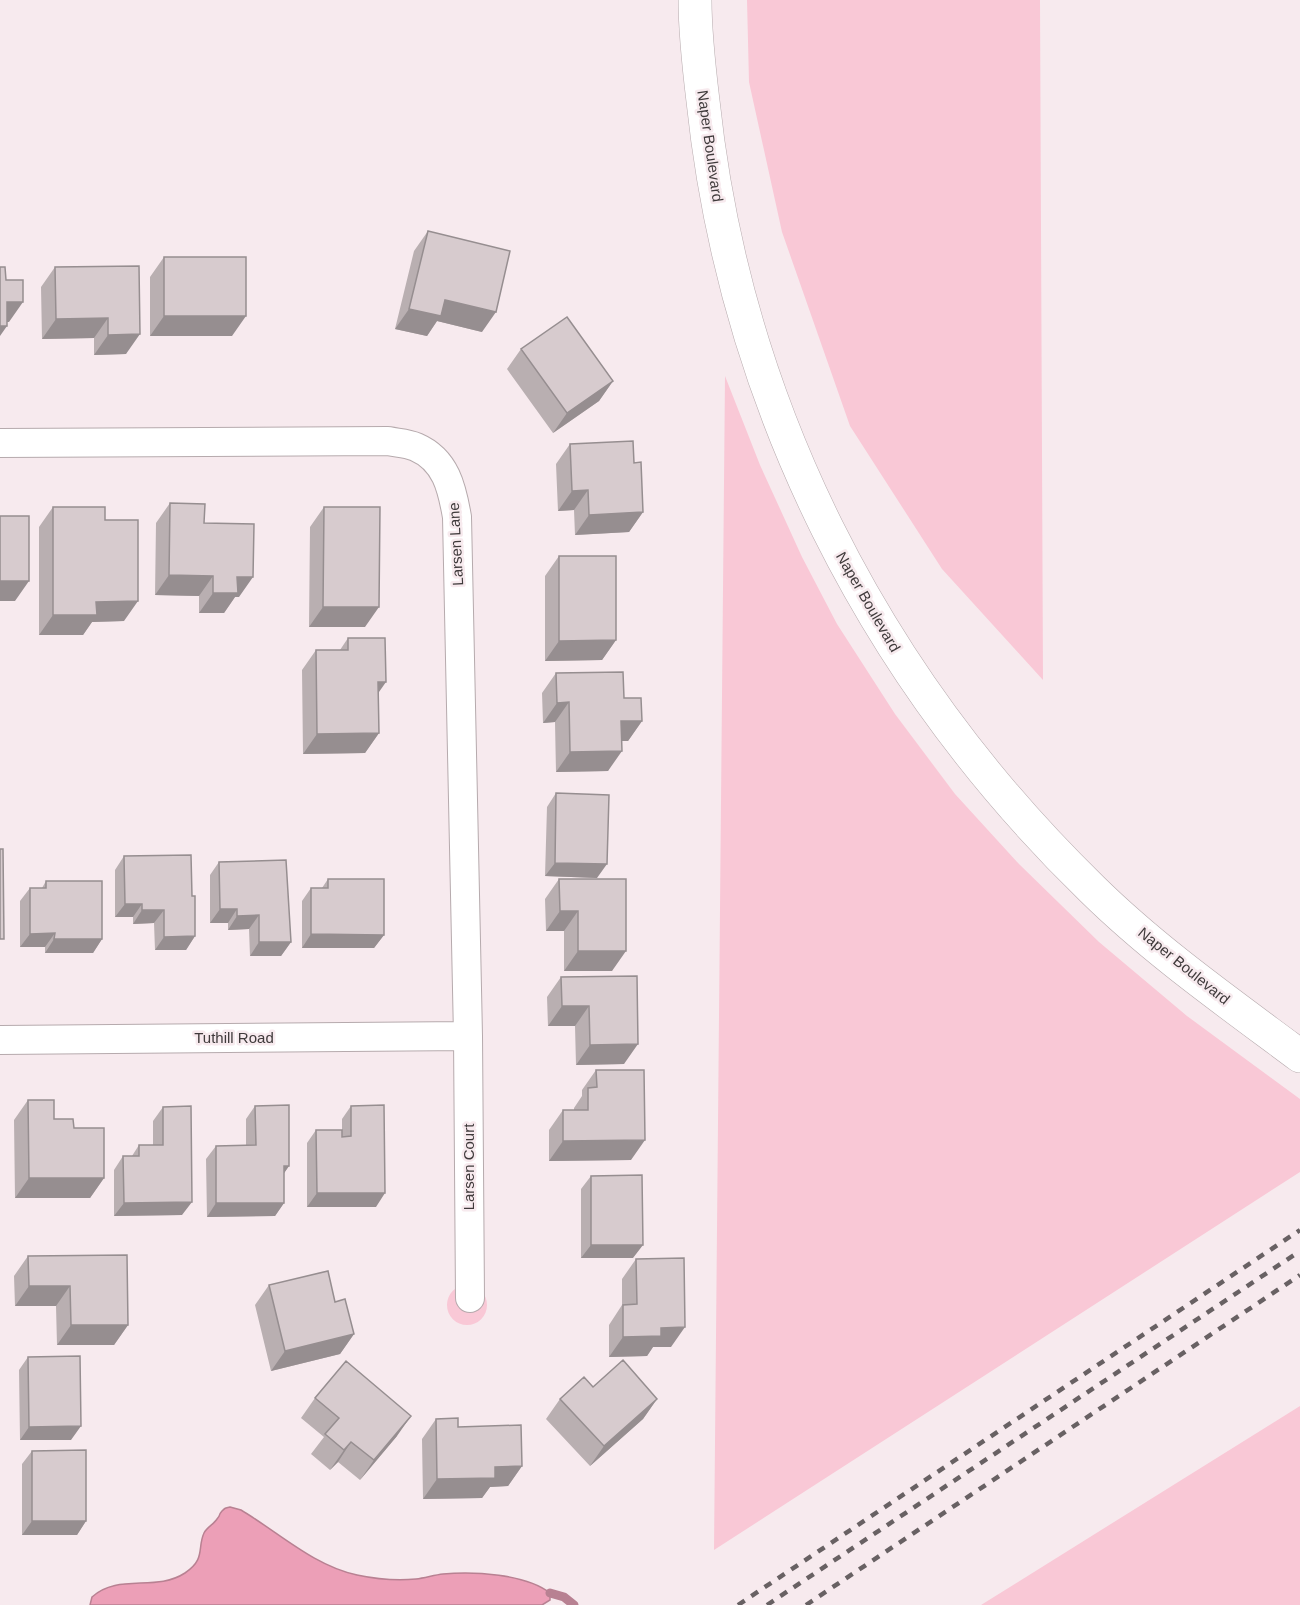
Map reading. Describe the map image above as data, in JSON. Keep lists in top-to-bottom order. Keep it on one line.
{"streets":{"main road":["Naper Boulevard"],"street":["Larsen Lane","Tuthill Road","Larsen Court"]},"crossings":[["Larsen Lane","Tuthill Road"],["Larsen Lane","Larsen Court"],["Tuthill Road","Larsen Court"]]}
